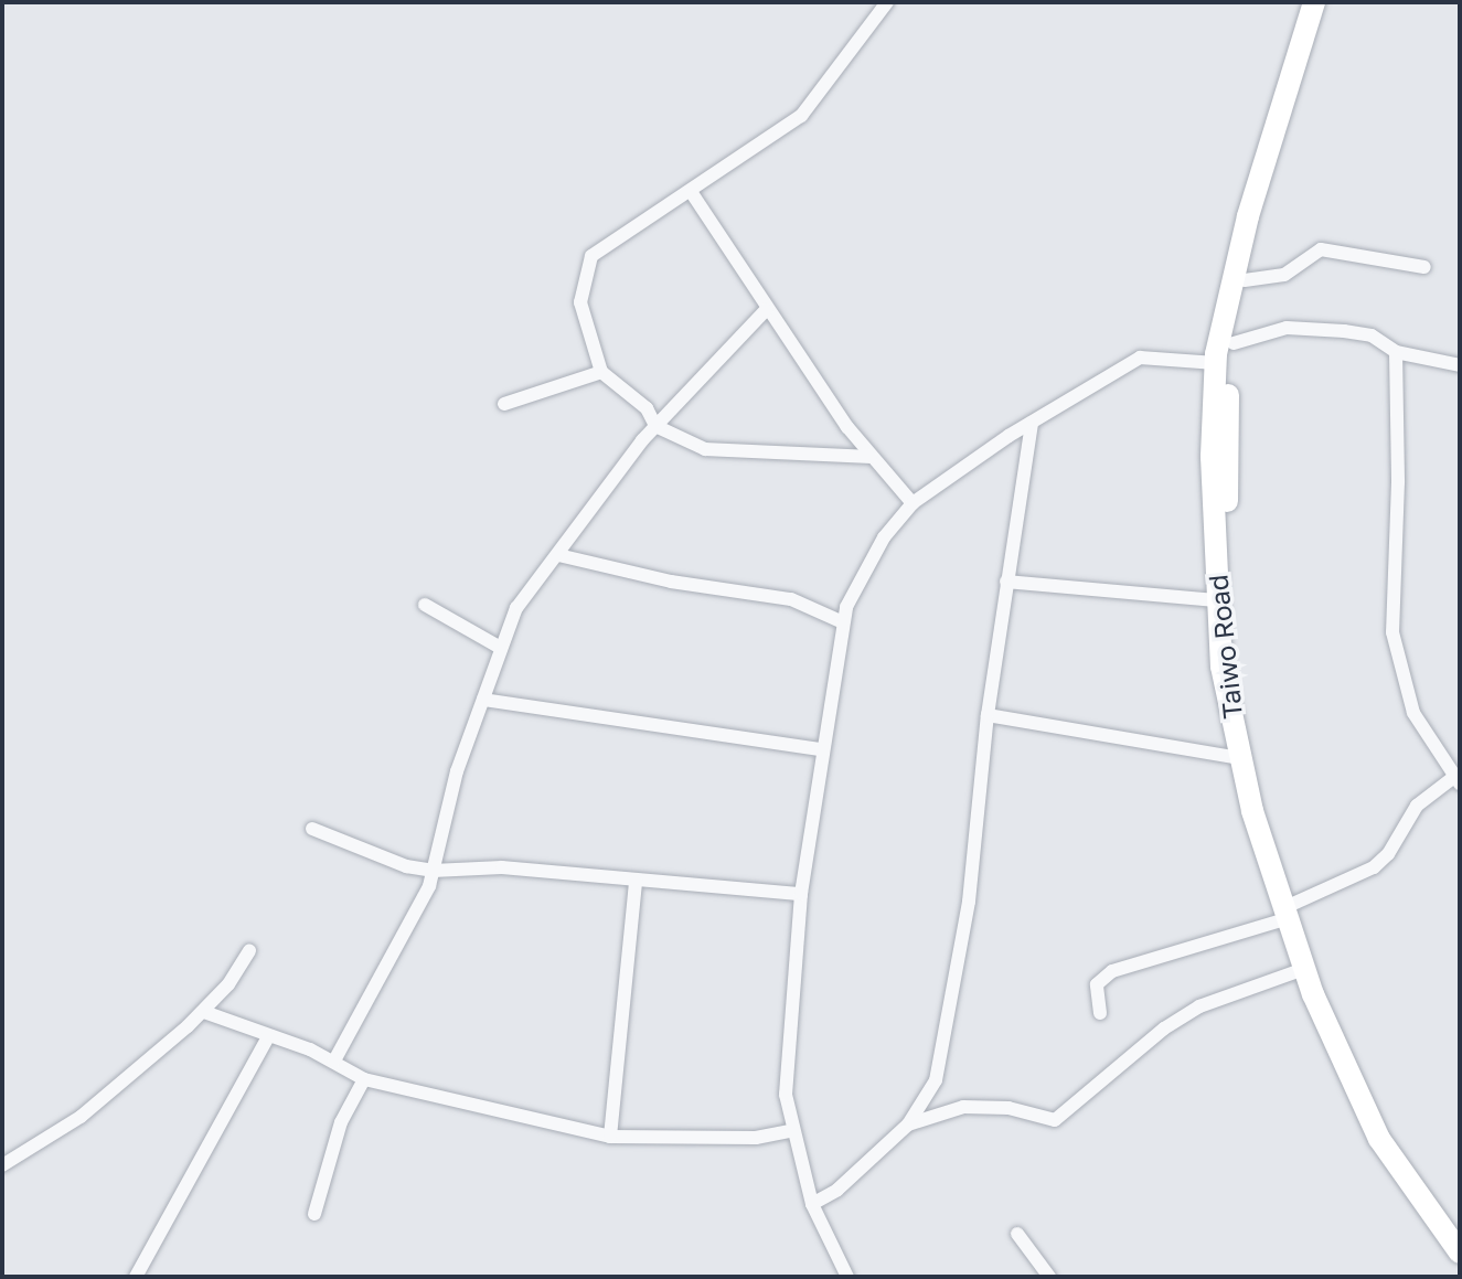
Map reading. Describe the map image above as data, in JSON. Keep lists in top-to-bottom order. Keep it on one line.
{"streets":{"main road":["Taiwo Road"]}}
